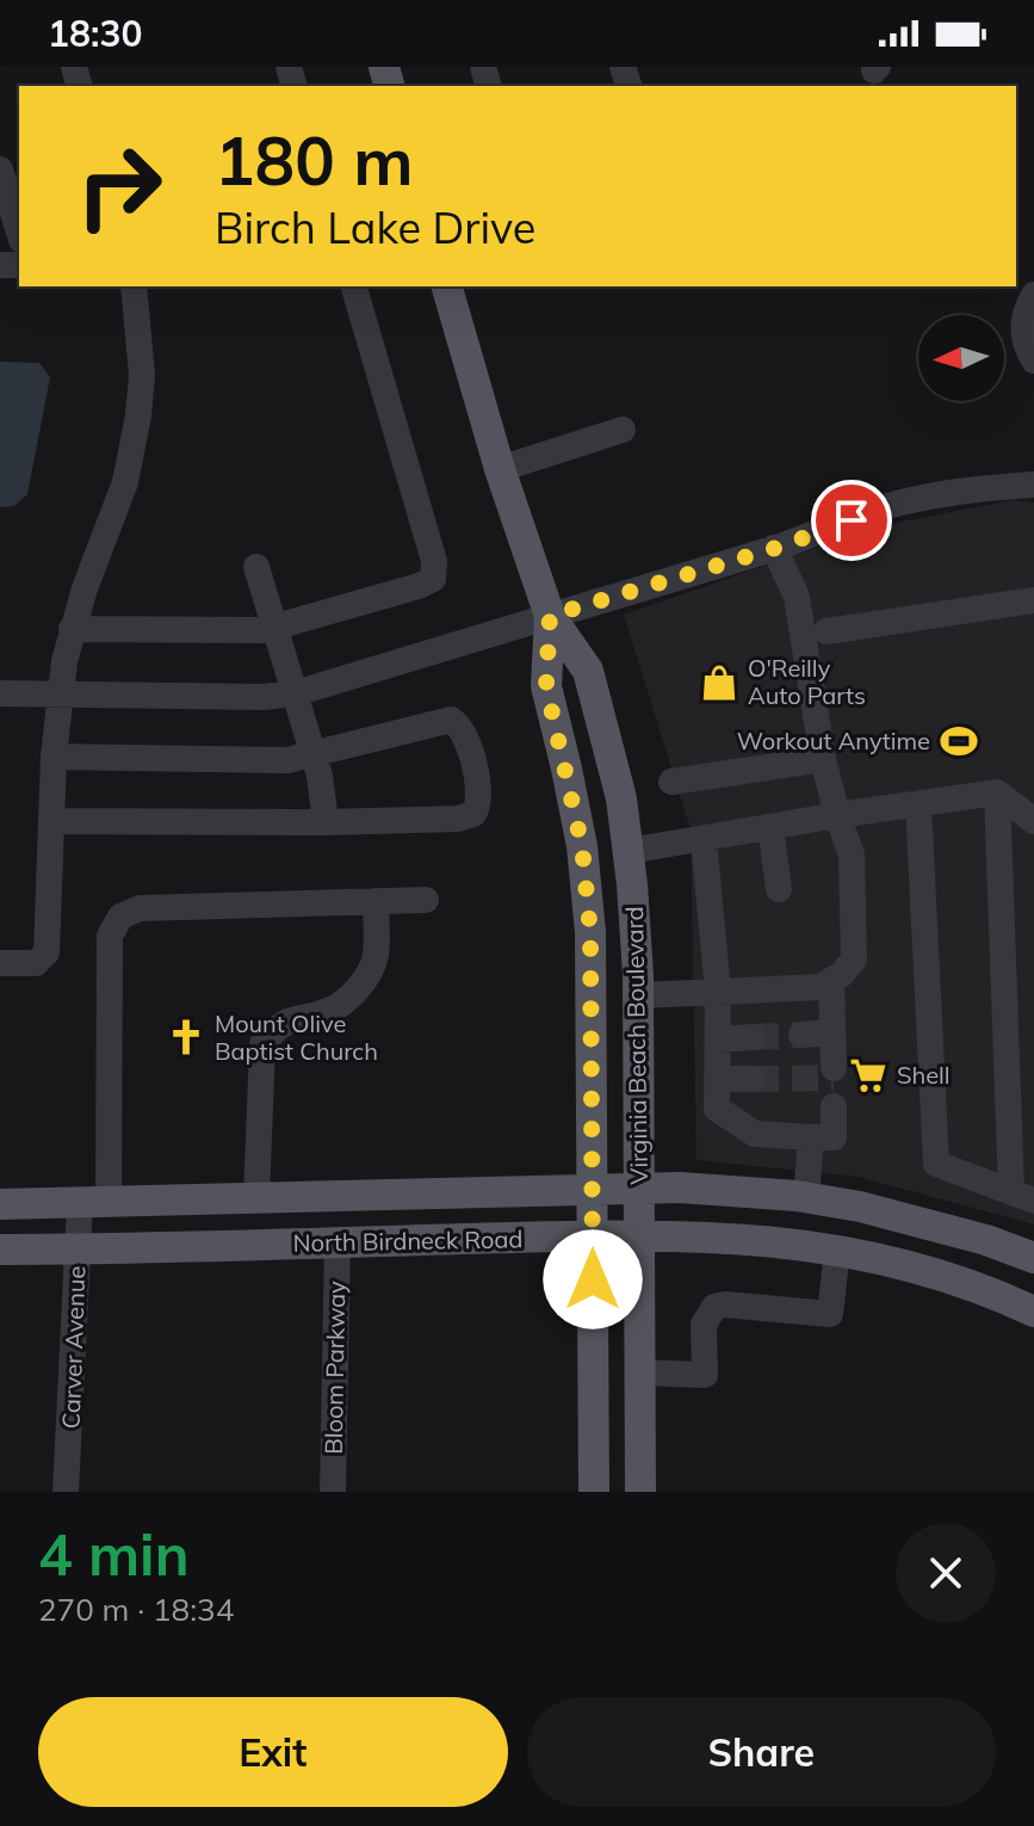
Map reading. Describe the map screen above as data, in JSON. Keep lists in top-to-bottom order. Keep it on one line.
{"streets":{"main road":["Virginia Beach Boulevard","North Birdneck Road"],"street":["Carver Avenue","Bloom Parkway"]},"crossings":[["Virginia Beach Boulevard","North Birdneck Road"],["North Birdneck Road","Carver Avenue"],["North Birdneck Road","Bloom Parkway"]],"places":{"shop":["O'Reilly Auto Parts"],"sports":["Workout Anytime"],"church":["Mount Olive Baptist Church"],"supermarket":["Shell"]},"north":"left","page":{"status":"18:30","turn":["180 m","Birch Lake Drive"],"heading":["4 min","270 m · 18:34"],"buttons":["Exit","Share"]}}
